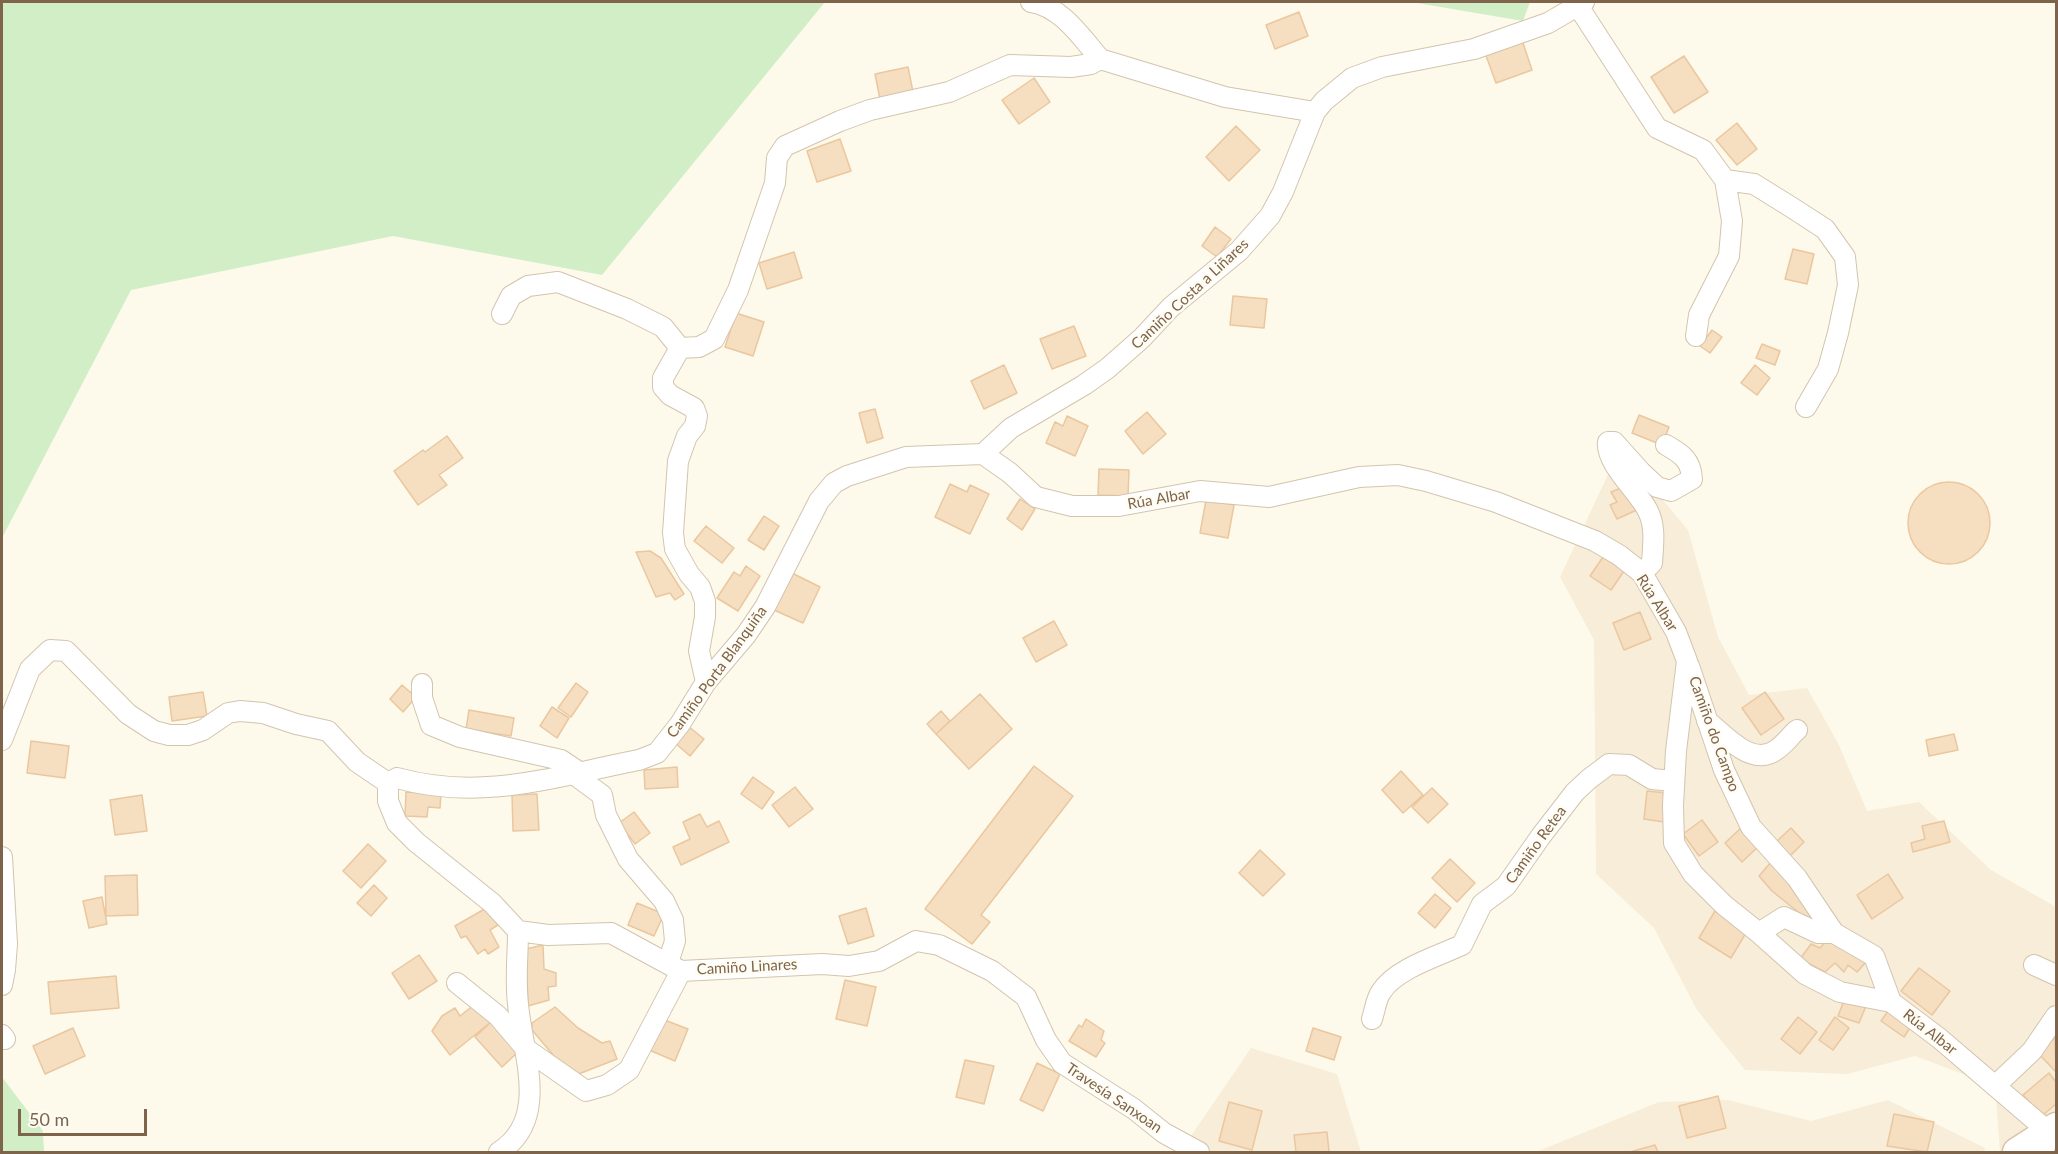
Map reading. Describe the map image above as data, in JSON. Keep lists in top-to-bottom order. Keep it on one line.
{"streets":{"street":["Camiño Costa a Liñares","Rúa Albar","Camiño Porta Blanquiña","Camiño do Campo","Camiño Retea","Camiño Linares","Travesía Sanxoan"]},"crossings":[["Camiño Costa a Liñares","Rúa Albar"],["Camiño Costa a Liñares","Camiño Porta Blanquiña"],["Rúa Albar","Camiño Porta Blanquiña"],["Rúa Albar","Camiño do Campo"],["Rúa Albar","Camiño Retea"],["Camiño Linares","Travesía Sanxoan"]],"scale_bar":"50 m"}
